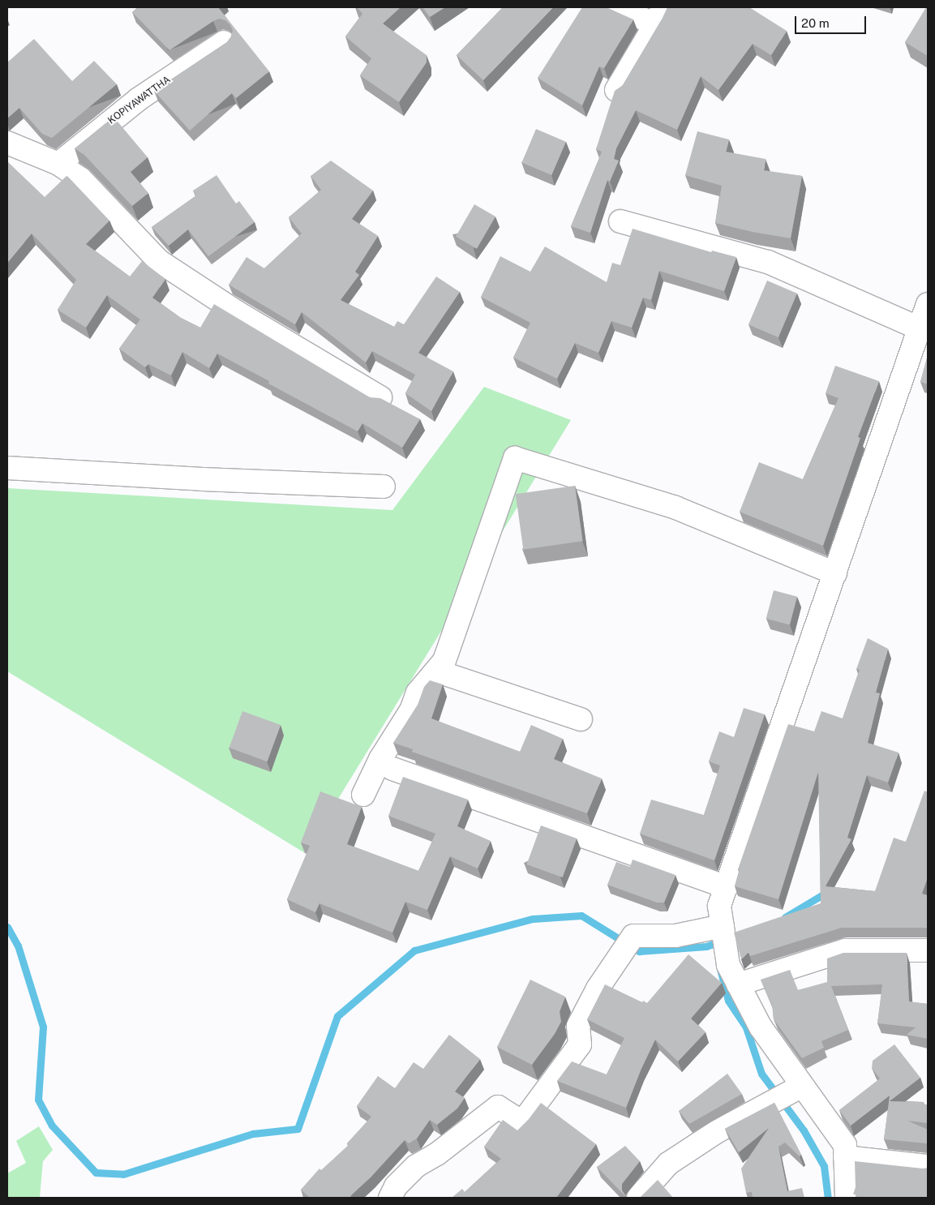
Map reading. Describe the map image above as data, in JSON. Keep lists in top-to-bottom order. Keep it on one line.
{"streets":{"street":["KOPIYAWATTHA"]},"scale_bar":"20 m"}
